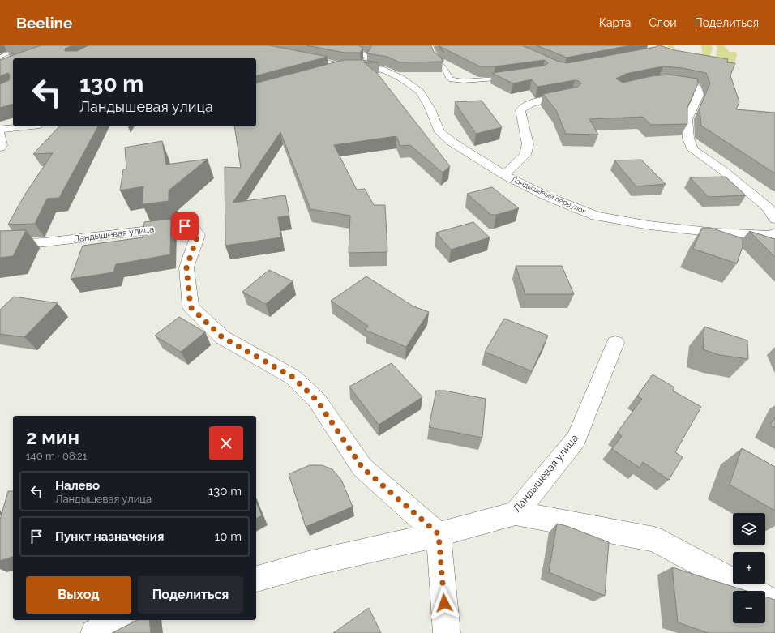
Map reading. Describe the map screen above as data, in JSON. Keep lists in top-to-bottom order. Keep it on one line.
{"streets":{"street":["Ландышевый переулок","Ландышевая улица"]},"page":{"header":"Beeline","nav":["Карта","Слои","Поделиться"],"turn":["130 m","Ландышевая улица"],"heading":["2 мин","140 m · 08:21"],"list":[{"name":"Налево","note":"Ландышевая улица","value":"130 m"},{"name":"Пункт назначения","value":"10 m"}],"map_buttons":["+","−"],"buttons":["Выход","Поделиться"]}}
